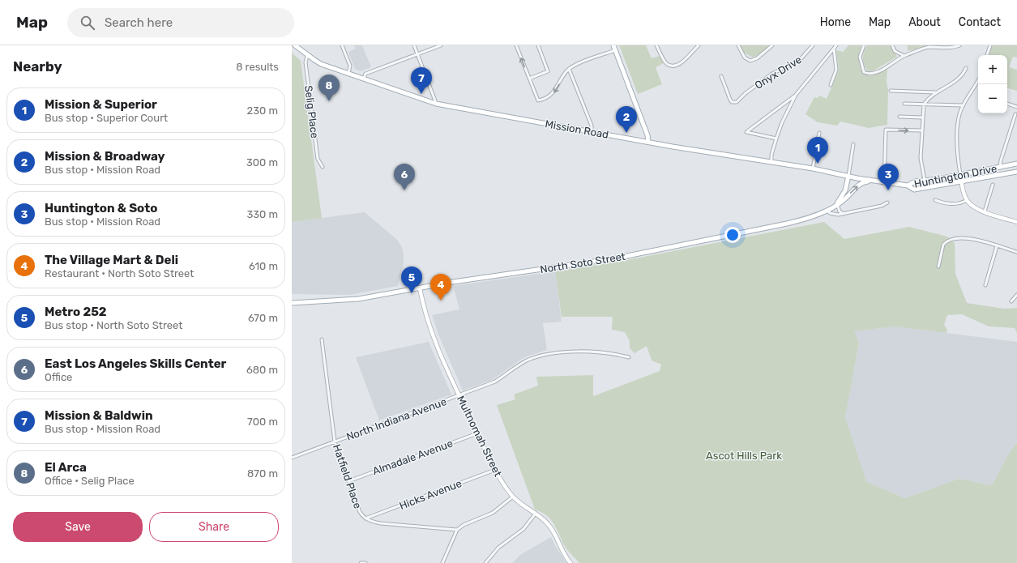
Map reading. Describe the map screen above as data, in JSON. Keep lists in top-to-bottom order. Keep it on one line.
{"streets":{"main road":["Mission Road","Huntington Drive","North Soto Street"],"street":["Onyx Drive","Selig Place","North Indiana Avenue","Multnomah Street","Almadale Avenue","Hatfield Place","Hicks Avenue"]},"crossings":[["Selig Place","Mission Road"],["Mission Road","Huntington Drive"],["Mission Road","North Soto Street"],["North Soto Street","Multnomah Street"],["North Indiana Avenue","Multnomah Street"],["North Indiana Avenue","Hatfield Place"],["Multnomah Street","Almadale Avenue"],["Multnomah Street","Hicks Avenue"],["Almadale Avenue","Hatfield Place"],["Hatfield Place","Hicks Avenue"]],"parks":["Ascot Hills Park"],"page":{"header":"Map","search":"Search here","nav":["Home","Map","About","Contact"],"heading":["Nearby","8 results"],"map_buttons":["+","−"],"pins":["7","8","2","1","3","6","5","4"],"list":[{"mark":"1","name":"Mission & Superior","note":"Bus stop · Superior Court","value":"230 m"},{"mark":"2","name":"Mission & Broadway","note":"Bus stop · Mission Road","value":"300 m"},{"mark":"3","name":"Huntington & Soto","note":"Bus stop · Mission Road","value":"330 m"},{"mark":"4","name":"The Village Mart & Deli","note":"Restaurant · North Soto Street","value":"610 m"},{"mark":"5","name":"Metro 252","note":"Bus stop · North Soto Street","value":"670 m"},{"mark":"6","name":"East Los Angeles Skills Center","note":"Office","value":"680 m"},{"mark":"7","name":"Mission & Baldwin","note":"Bus stop · Mission Road","value":"700 m"},{"mark":"8","name":"El Arca","note":"Office · Selig Place","value":"870 m"}],"buttons":["Save","Share"]}}
